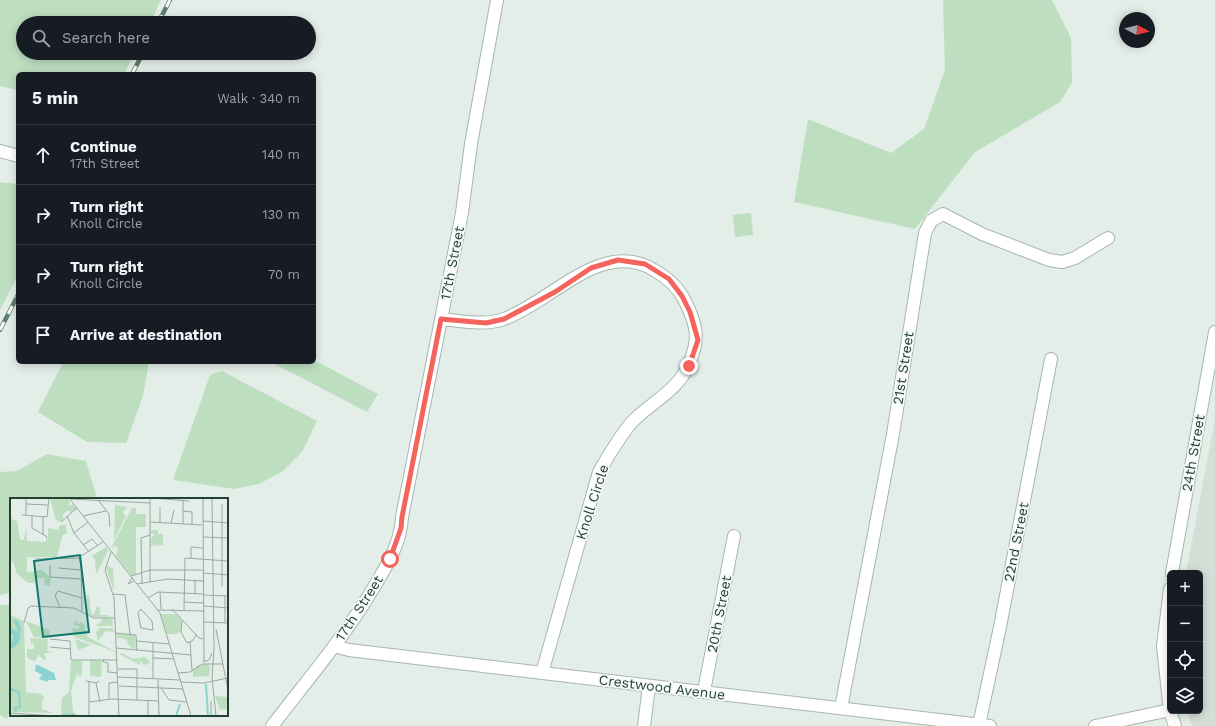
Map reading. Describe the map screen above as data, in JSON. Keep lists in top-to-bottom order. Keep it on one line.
{"streets":{"street":["17th Street","21st Street","24th Street","Knoll Circle","22nd Street","20th Street","Crestwood Avenue"]},"crossings":[["17th Street","Knoll Circle"],["17th Street","Crestwood Avenue"],["21st Street","Crestwood Avenue"],["Knoll Circle","Crestwood Avenue"],["22nd Street","Crestwood Avenue"],["20th Street","Crestwood Avenue"]],"north":"right","page":{"search":"Search here","heading":["5 min","Walk · 340 m"],"list":[["Continue","17th Street","140 m"],["Turn right","Knoll Circle","130 m"],["Turn right","Knoll Circle","70 m"],"Arrive at destination"],"map_buttons":["+","−"]}}
